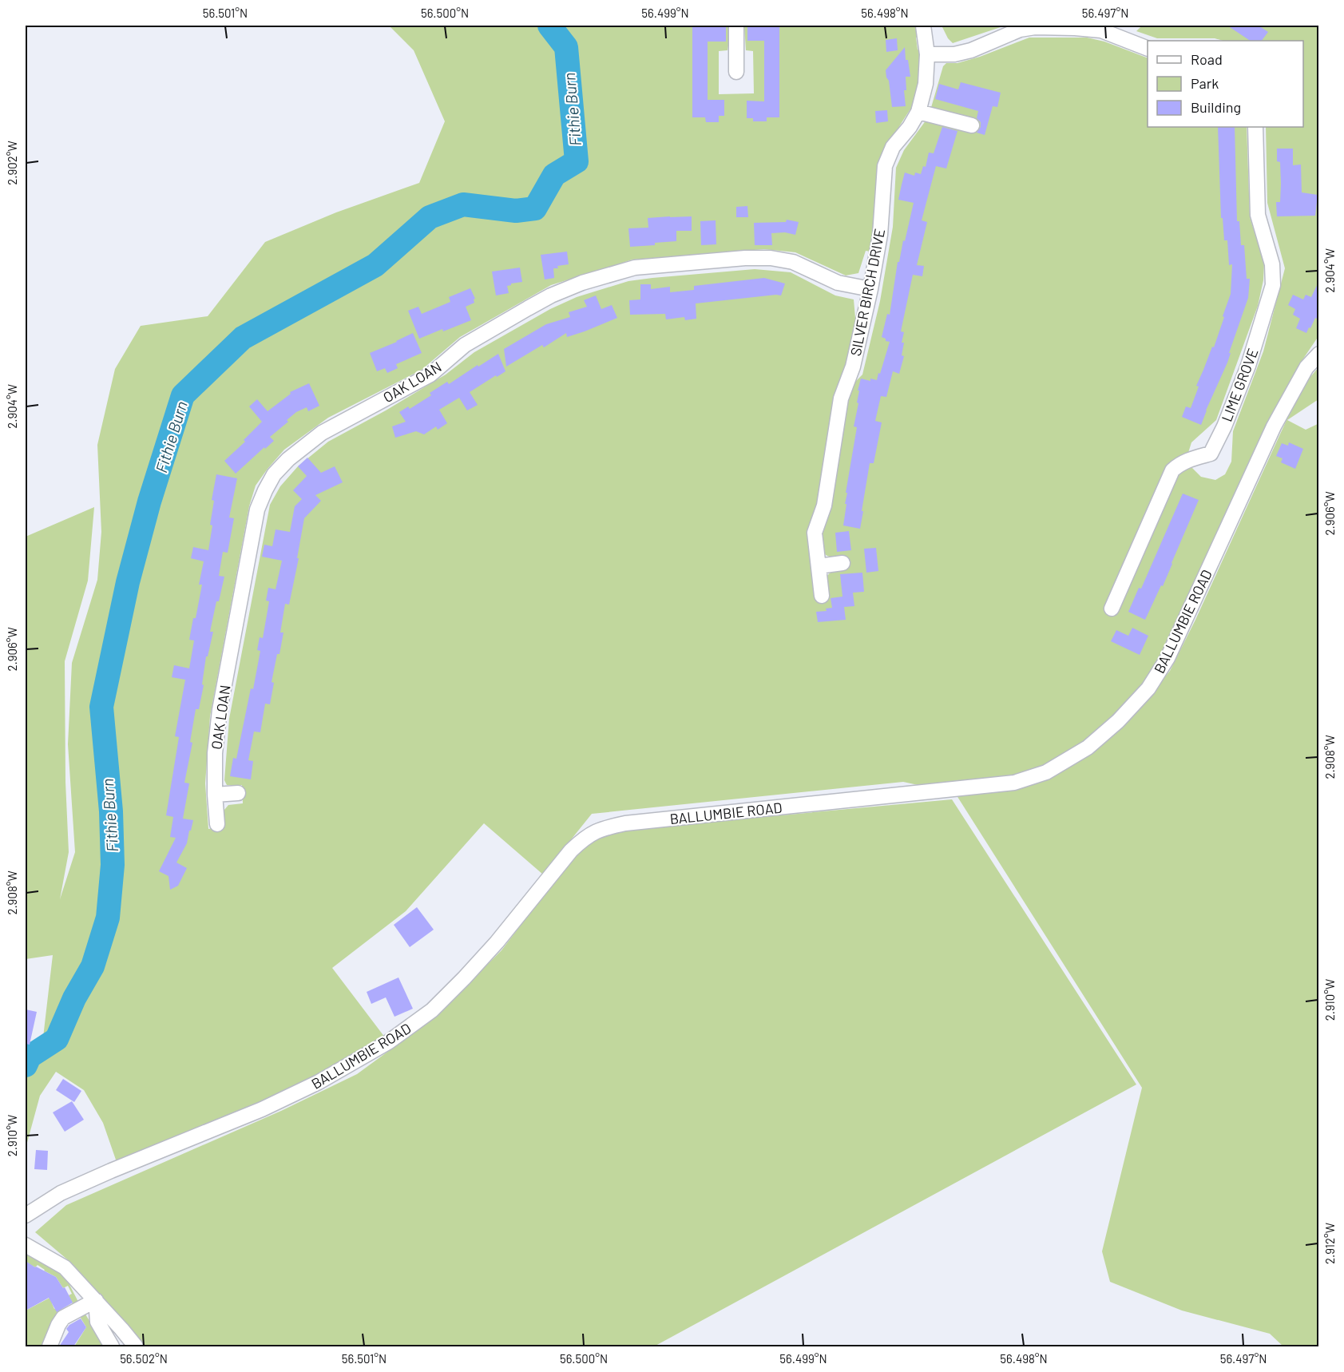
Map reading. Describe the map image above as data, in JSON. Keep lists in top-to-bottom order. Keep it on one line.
{"streets":{"street":["SILVER BIRCH DRIVE","OAK LOAN","LIME GROVE","BALLUMBIE ROAD"]},"crossings":[["SILVER BIRCH DRIVE","OAK LOAN"]],"water":["Fithie Burn"],"legend":["Road","Park","Building"],"coordinates":["56.501°N","56.500°N","56.499°N","56.498°N","56.497°N","2.902°W","2.904°W","2.906°W","2.908°W","2.910°W","2.912°W","56.502°N"]}
